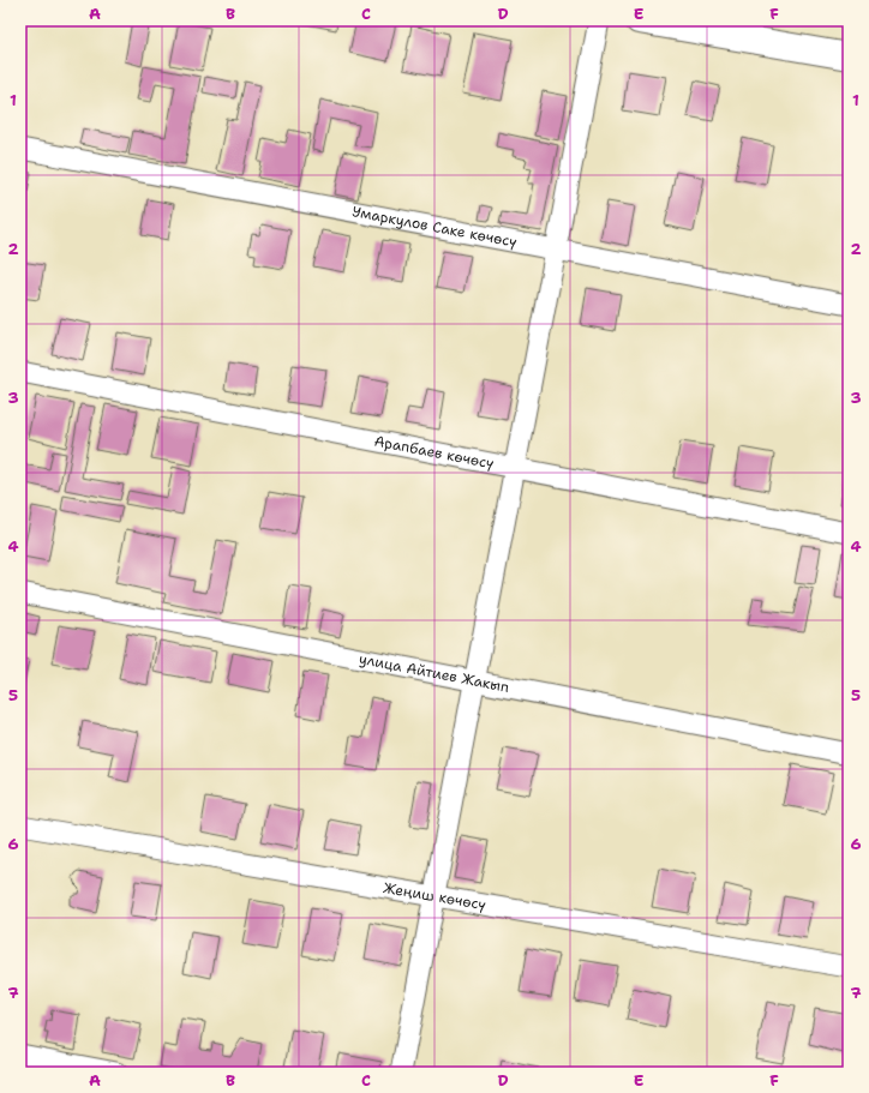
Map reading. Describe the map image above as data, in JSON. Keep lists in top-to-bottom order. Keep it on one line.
{"streets":{"street":["Умаркулов Саке көчөсү","Арапбаев көчөсү","улица Айтиев Жакып","Жеңиш көчөсү"]},"grid":{"columns":["A","B","C","D","E","F"],"rows":["1","2","3","4","5","6","7"]}}
